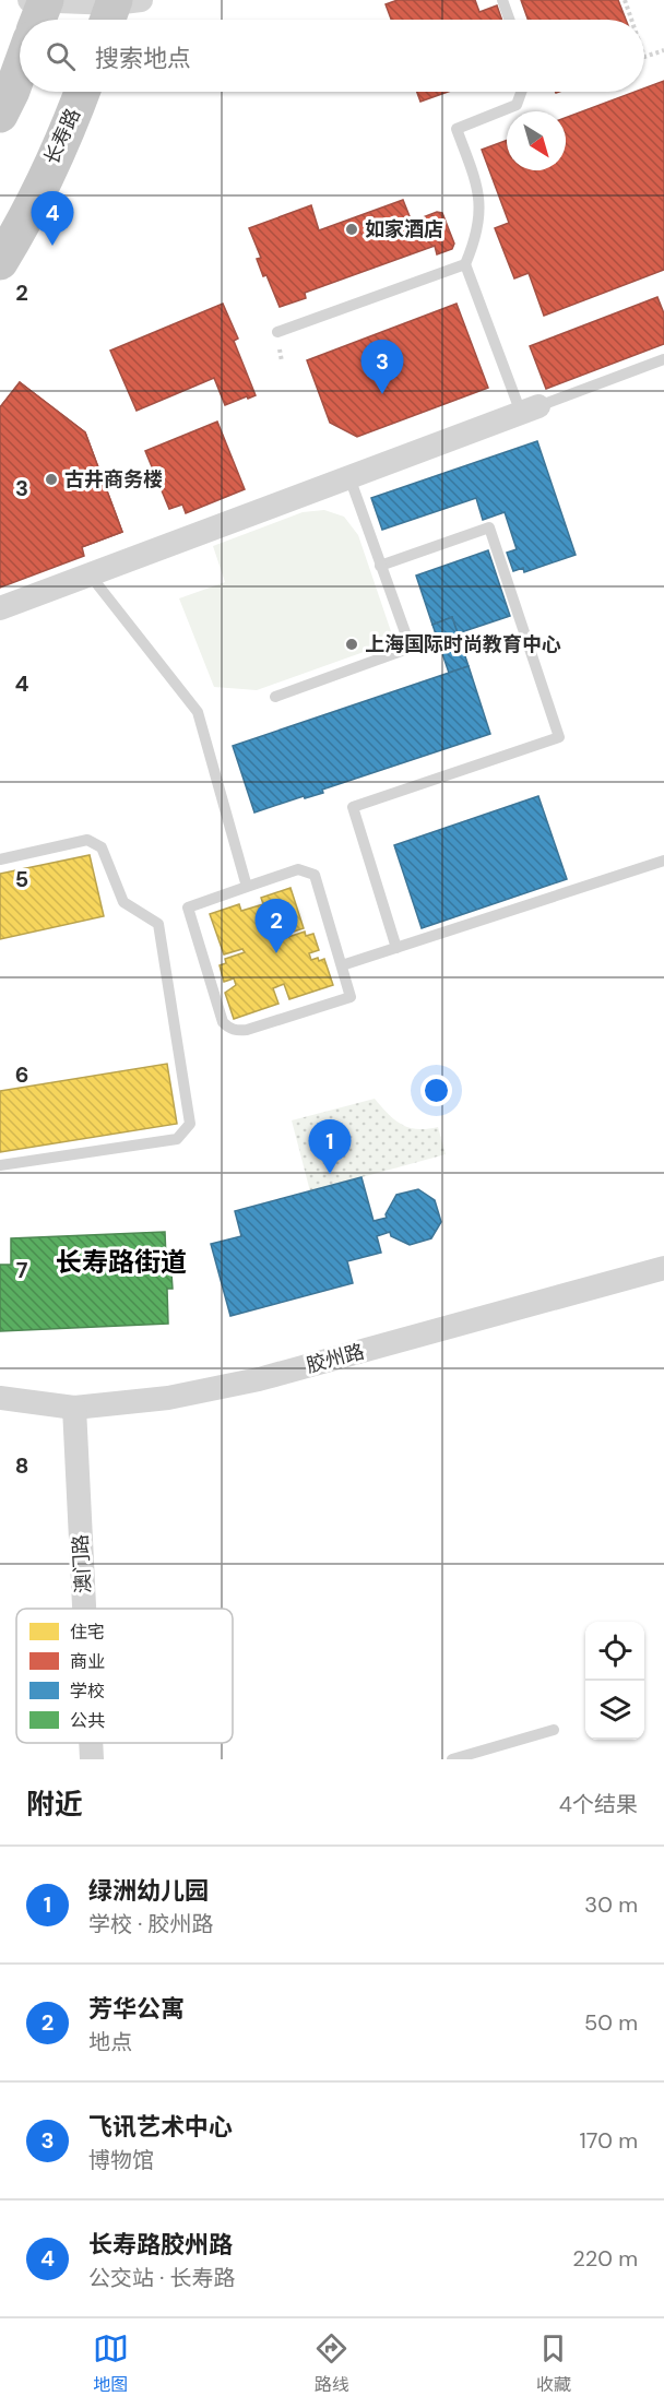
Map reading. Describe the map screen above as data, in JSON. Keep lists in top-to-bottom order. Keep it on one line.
{"streets":{"main road":["长寿路"],"street":["胶州路","澳门路"]},"crossings":[["胶州路","澳门路"]],"districts":["长寿路街道"],"places":["如家酒店","古井商务楼","上海国际时尚教育中心"],"legend":["住宅","商业","学校","公共"],"north":"bottom right","page":{"search":"搜索地点","pins":["4","3","2","1"],"heading":["附近","4个结果"],"list":[{"mark":"1","name":"绿洲幼儿园","note":"学校 · 胶州路","value":"30 m"},{"mark":"2","name":"芳华公寓","note":"地点","value":"50 m"},{"mark":"3","name":"飞讯艺术中心","note":"博物馆","value":"170 m"},{"mark":"4","name":"长寿路胶州路","note":"公交站 · 长寿路","value":"220 m"}],"nav":["地图","路线","收藏"]},"grid":{"rows":["2","3","4","5","6","7","8"]}}
